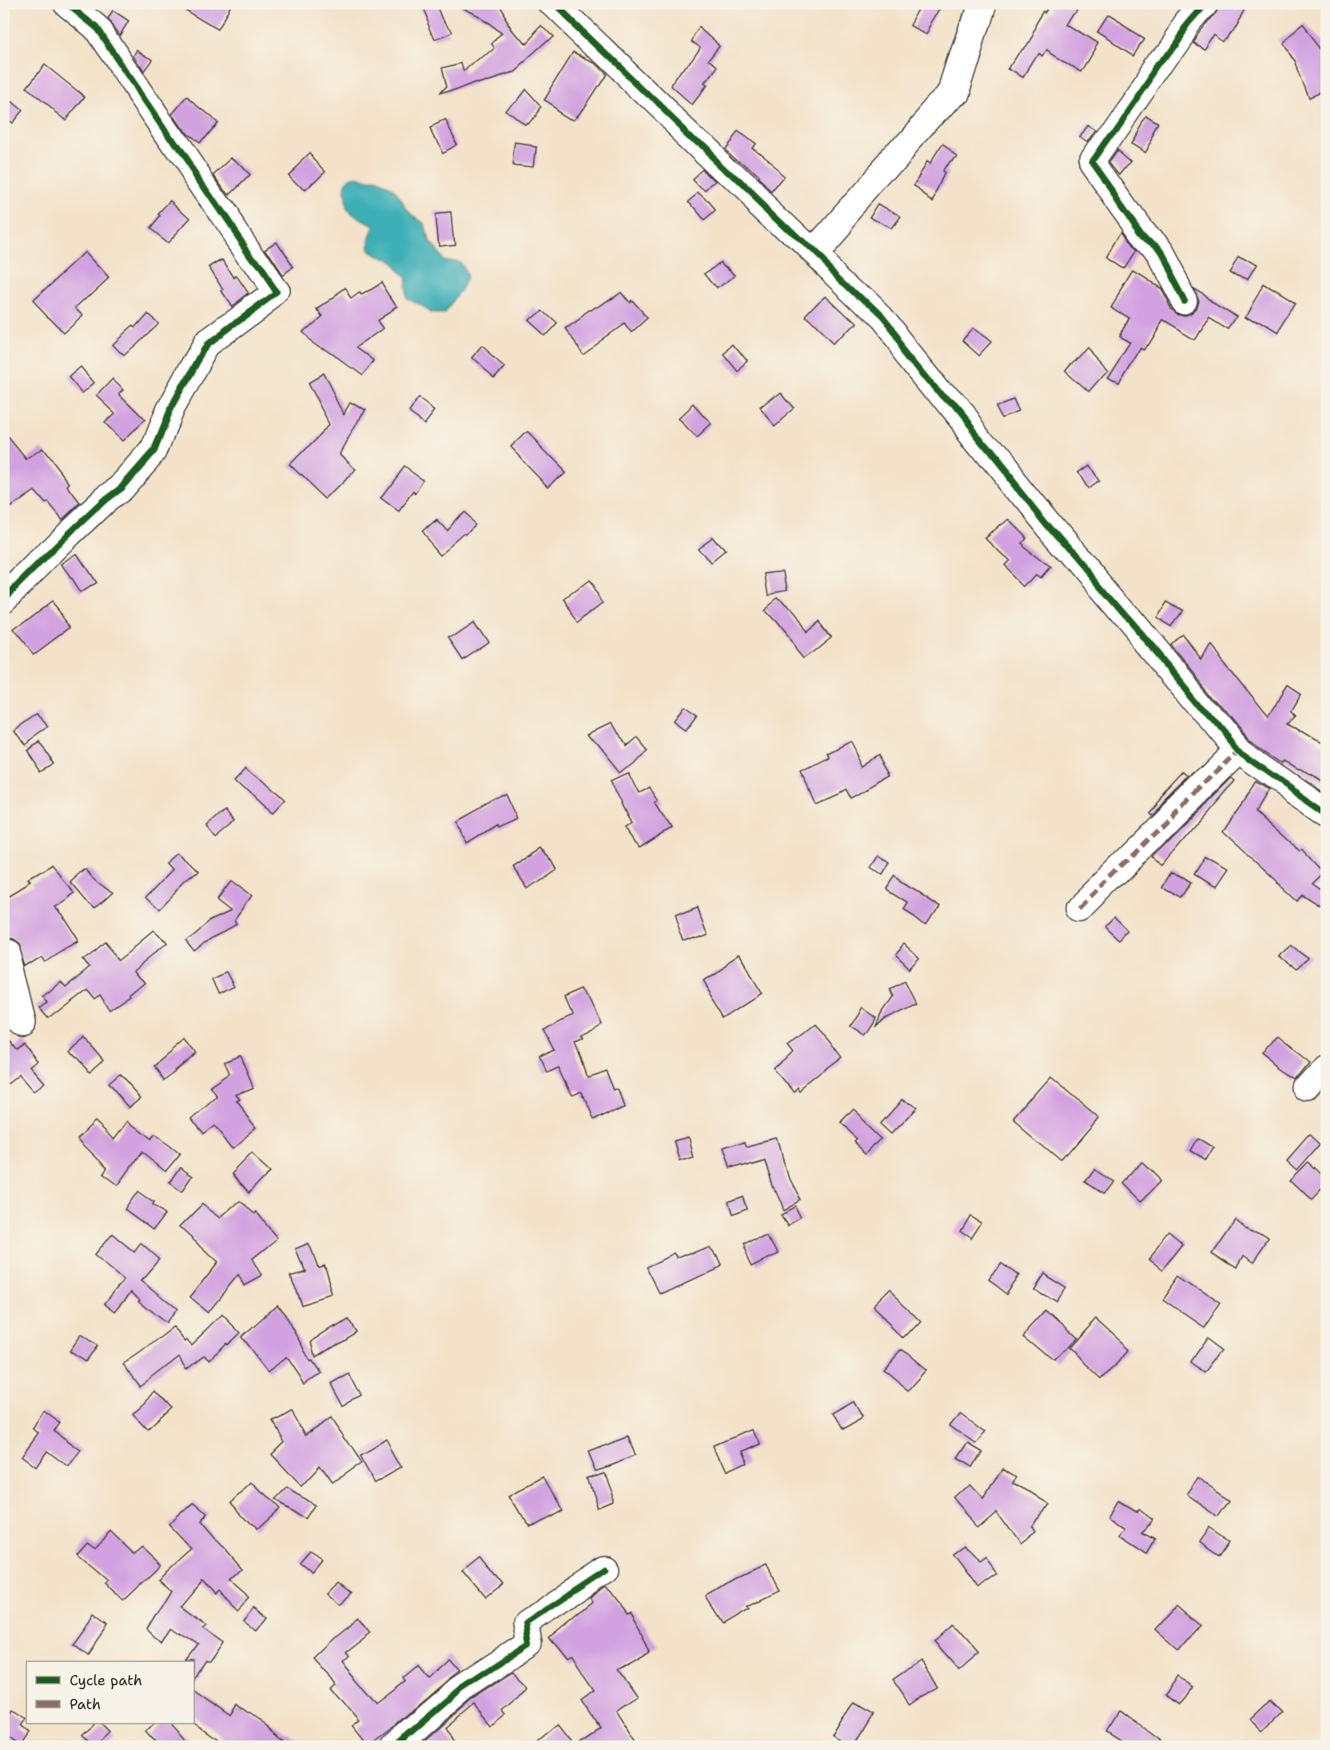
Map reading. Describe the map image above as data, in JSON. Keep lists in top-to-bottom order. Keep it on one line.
{"legend":["Cycle path","Path"]}
